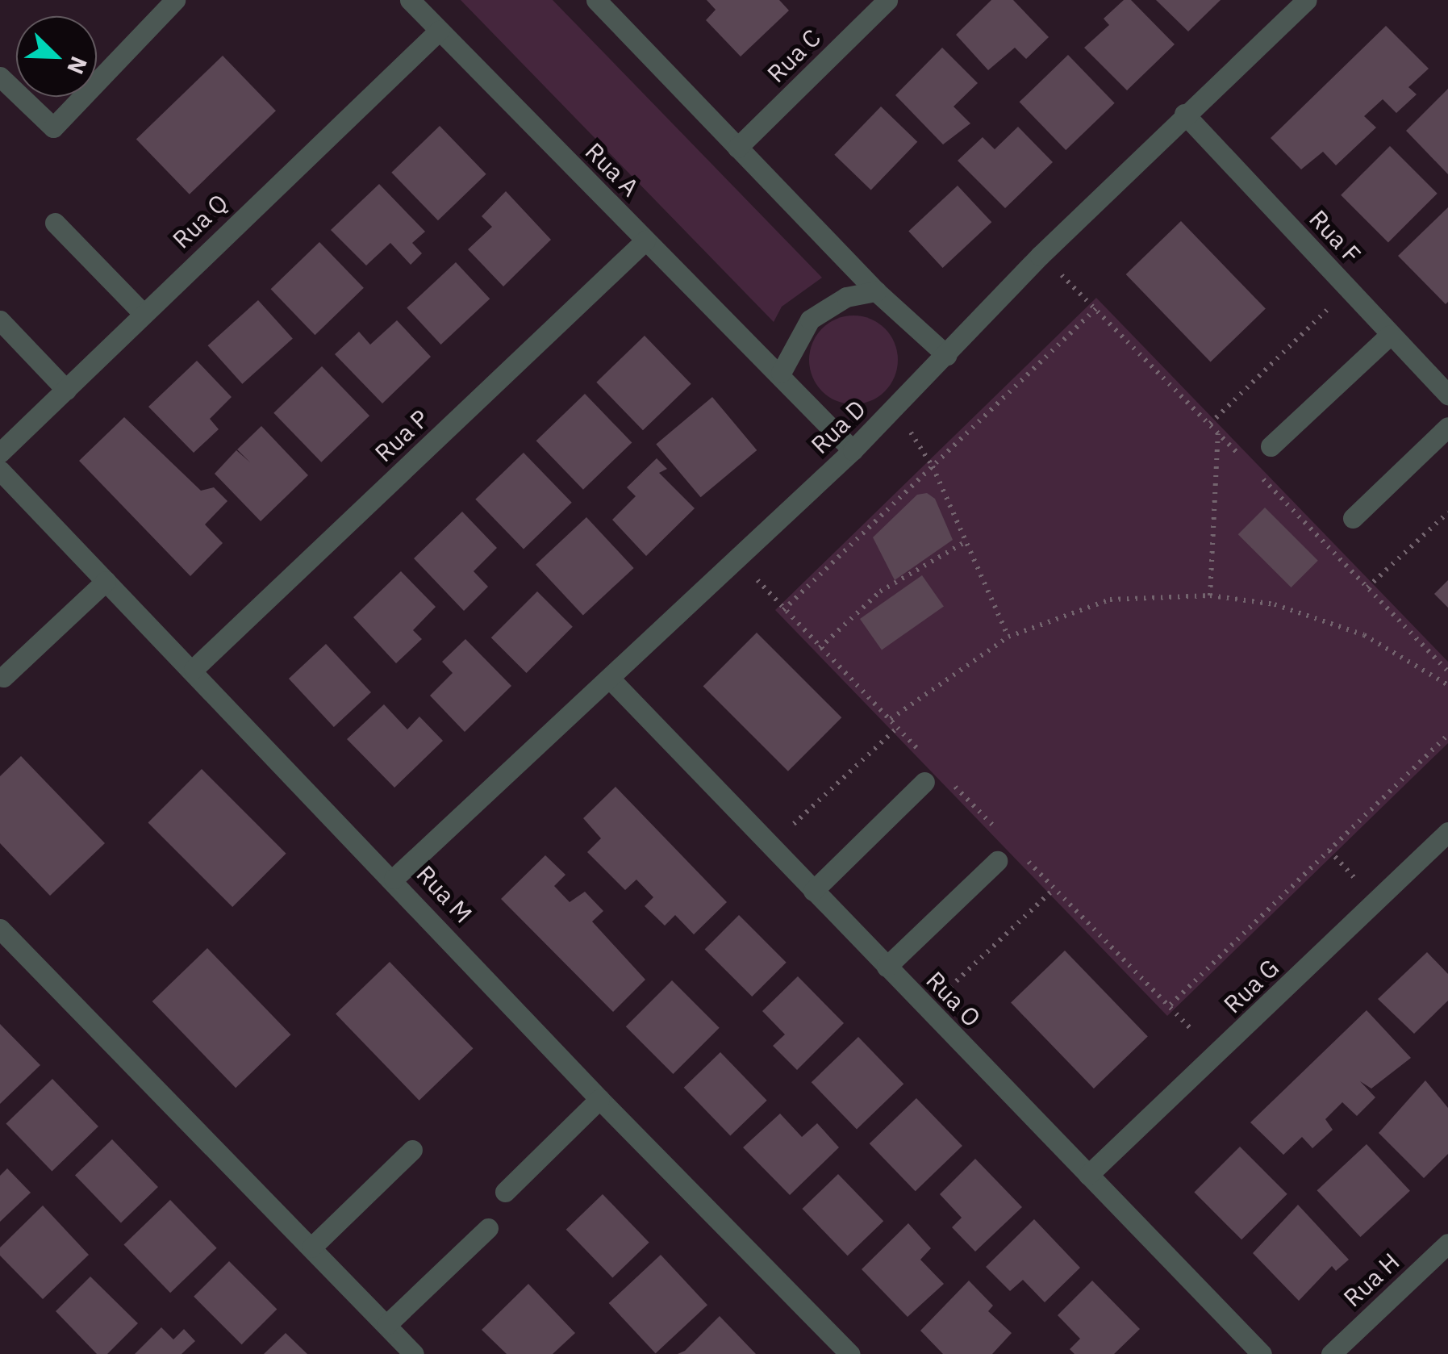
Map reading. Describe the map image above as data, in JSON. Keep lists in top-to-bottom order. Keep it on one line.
{"streets":{"street":["Rua C","Rua A","Rua Q","Rua F","Rua D","Rua P","Rua M","Rua G","Rua O","Rua H"]},"crossings":[["Rua A","Rua Q"],["Rua A","Rua D"],["Rua A","Rua P"],["Rua F","Rua D"],["Rua D","Rua M"],["Rua D","Rua O"],["Rua P","Rua M"],["Rua G","Rua O"]],"north":"bottom right"}
